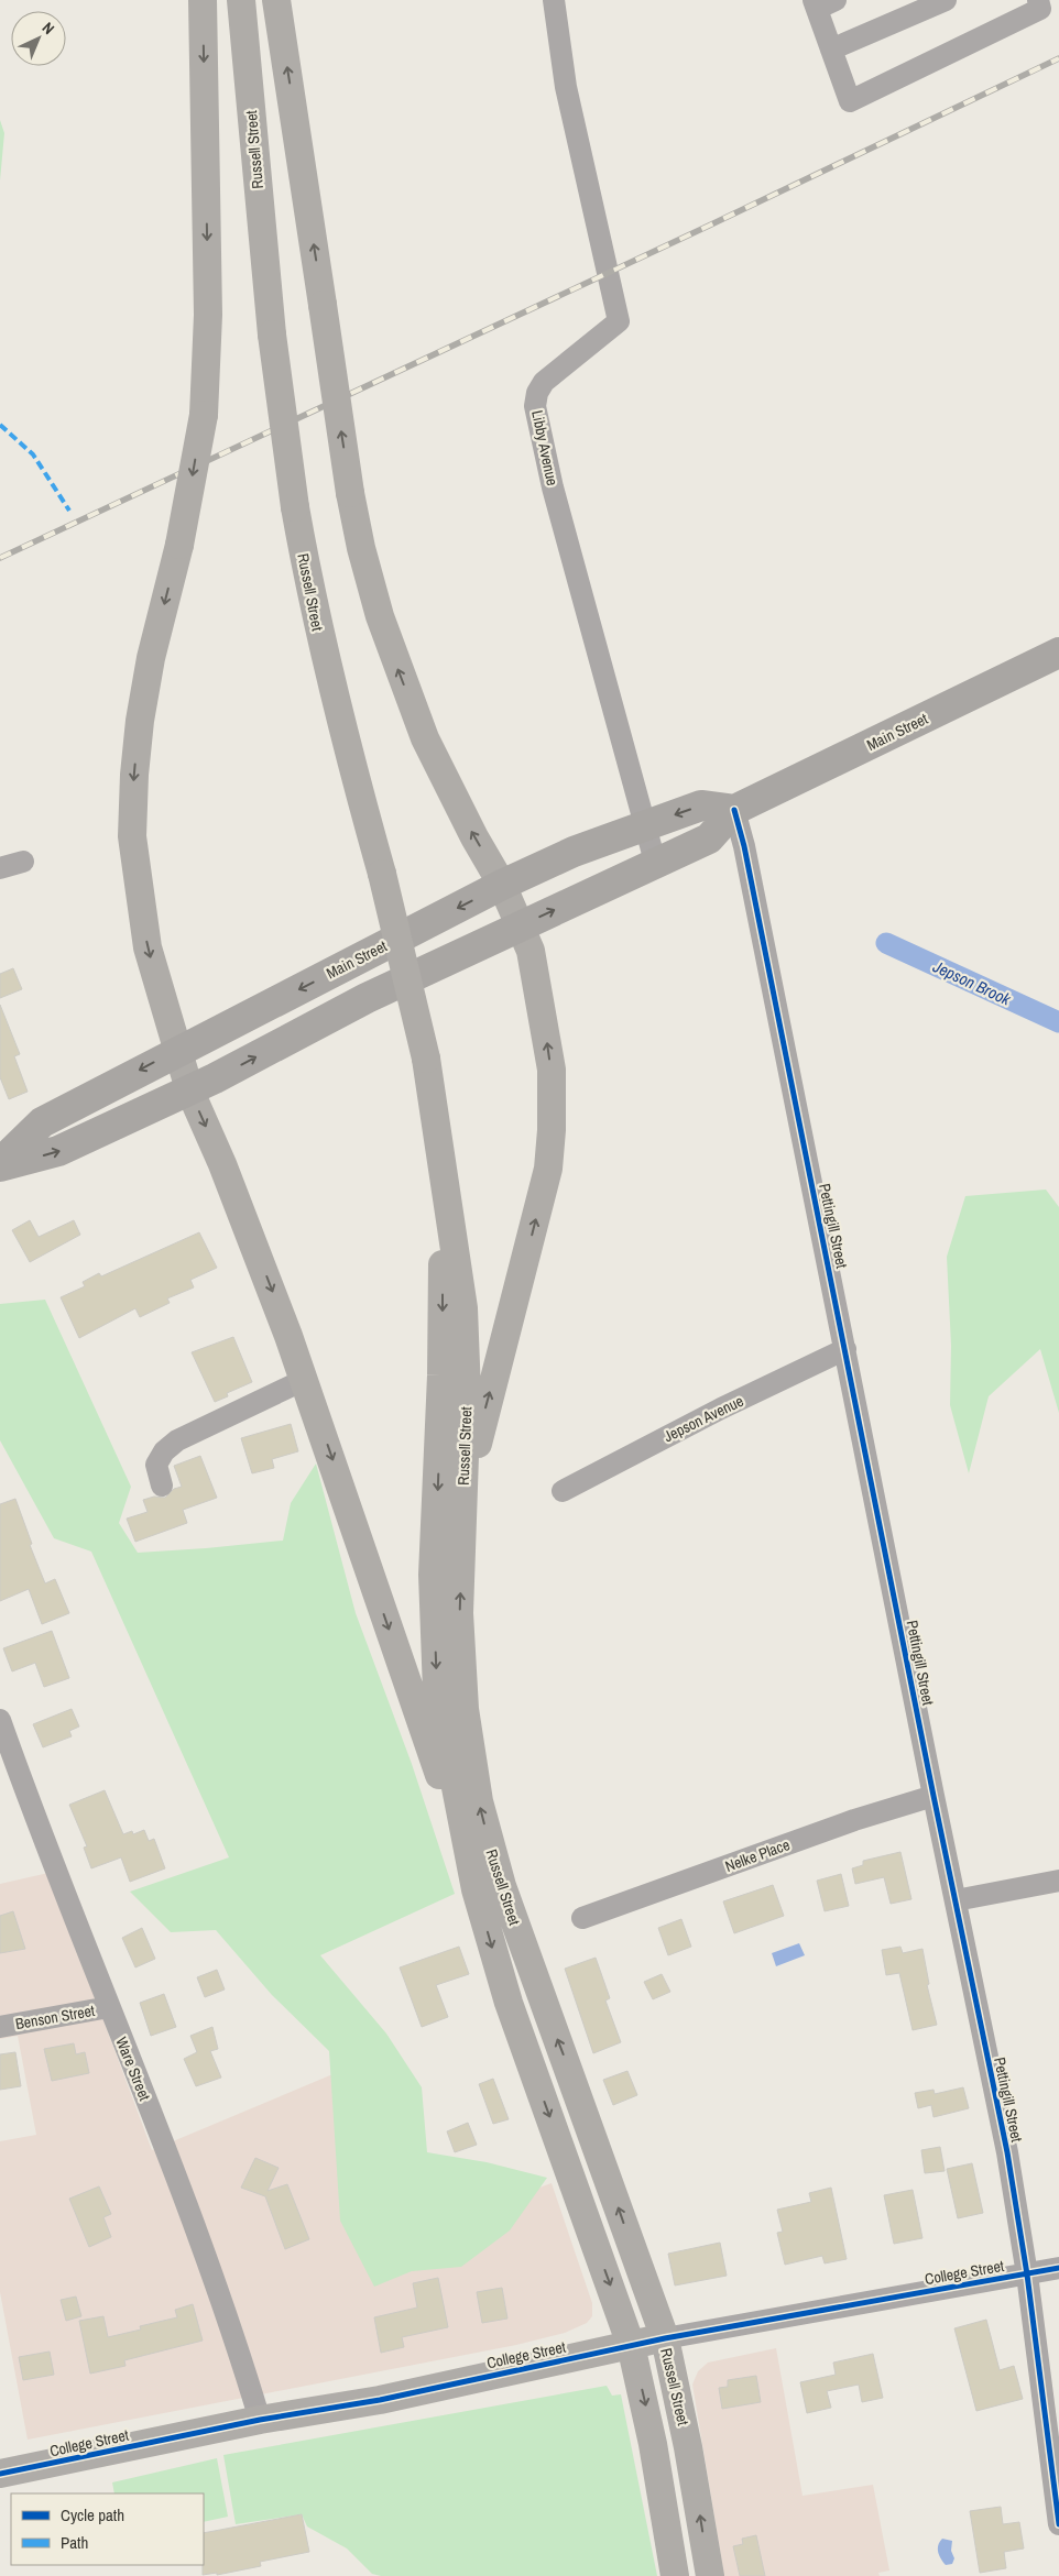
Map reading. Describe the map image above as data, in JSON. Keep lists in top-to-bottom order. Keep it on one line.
{"streets":{"highway":["Main Street"],"main road":["Russell Street","College Street"],"street":["Libby Avenue","Pettingill Street","Jepson Avenue","Nelke Place","Benson Street","Ware Street"]},"crossings":[["Russell Street","College Street"],["Libby Avenue","Main Street"],["Main Street","Pettingill Street"],["Pettingill Street","Jepson Avenue"],["Pettingill Street","Nelke Place"],["Pettingill Street","College Street"],["Benson Street","Ware Street"],["Ware Street","College Street"]],"water":["Jepson Brook"],"legend":["Cycle path","Path"],"north":"top right"}
